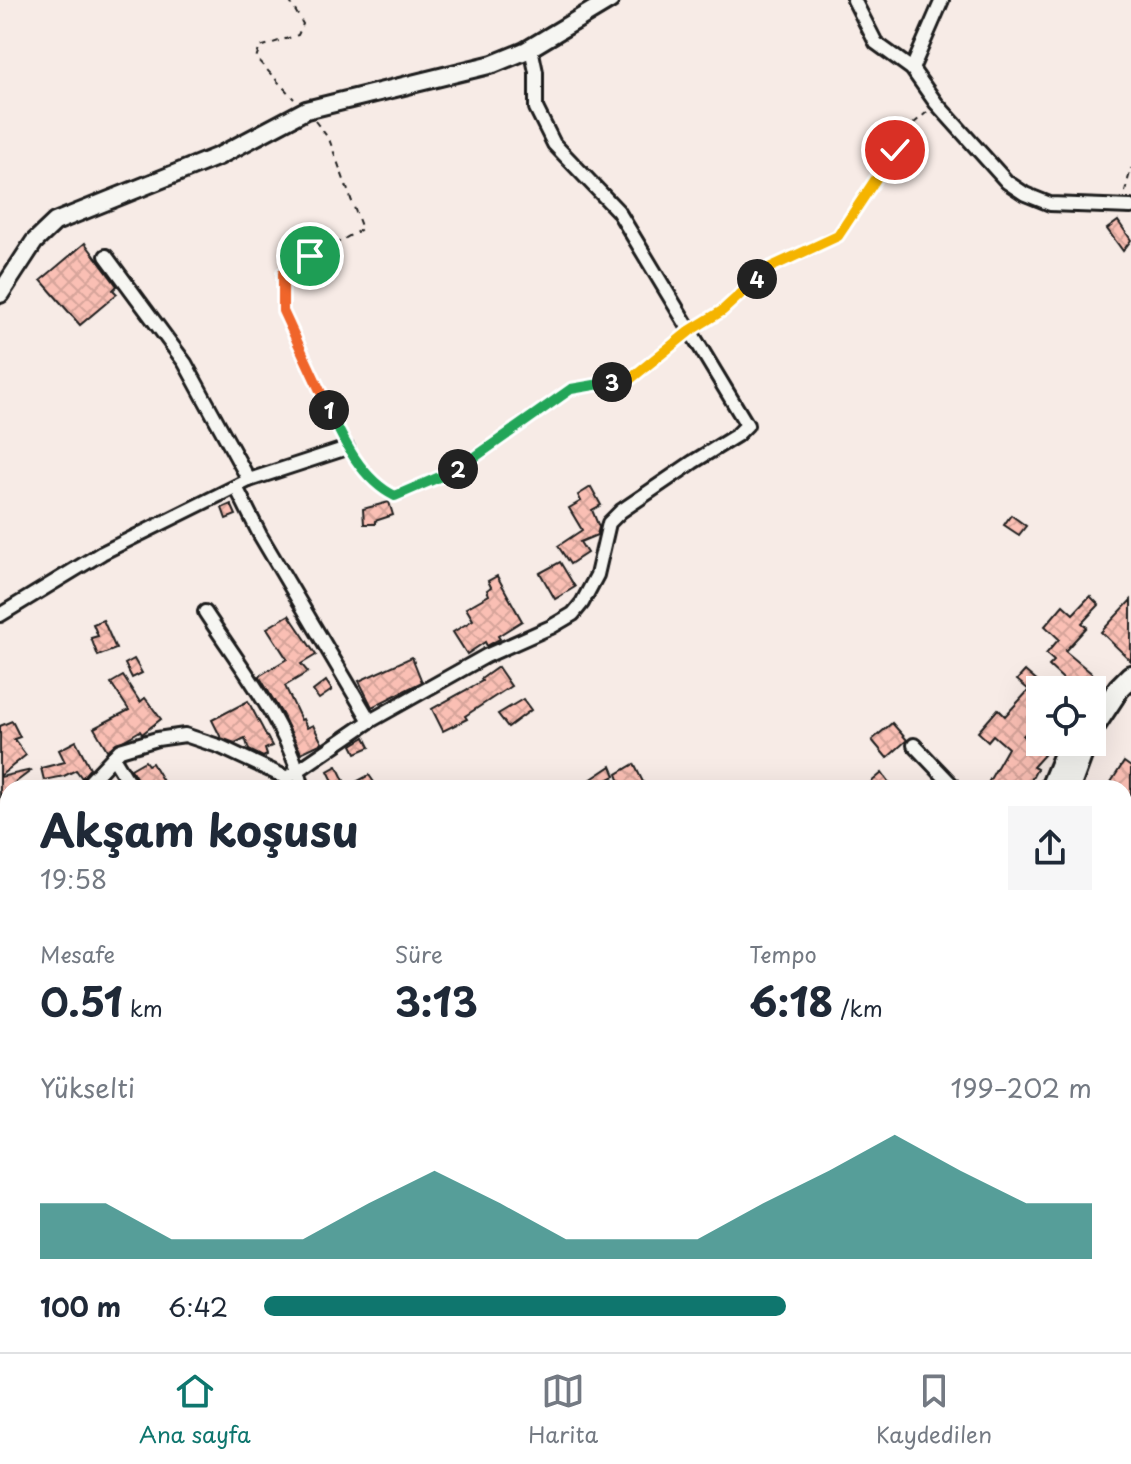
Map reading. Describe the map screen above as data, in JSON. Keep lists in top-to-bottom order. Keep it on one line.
{"page":{"pins":["4","3","1","2"],"heading":["Akşam koşusu","19:58"],"stats":[["Mesafe","0.51 km"],["Süre","3:13"],["Tempo","6:18 /km"]],"chart":["Yükselti","199–202 m"],"list":[{"name":"100 m","note":"6:42"}],"tabs":["Ana sayfa","Harita","Kaydedilen"]}}
